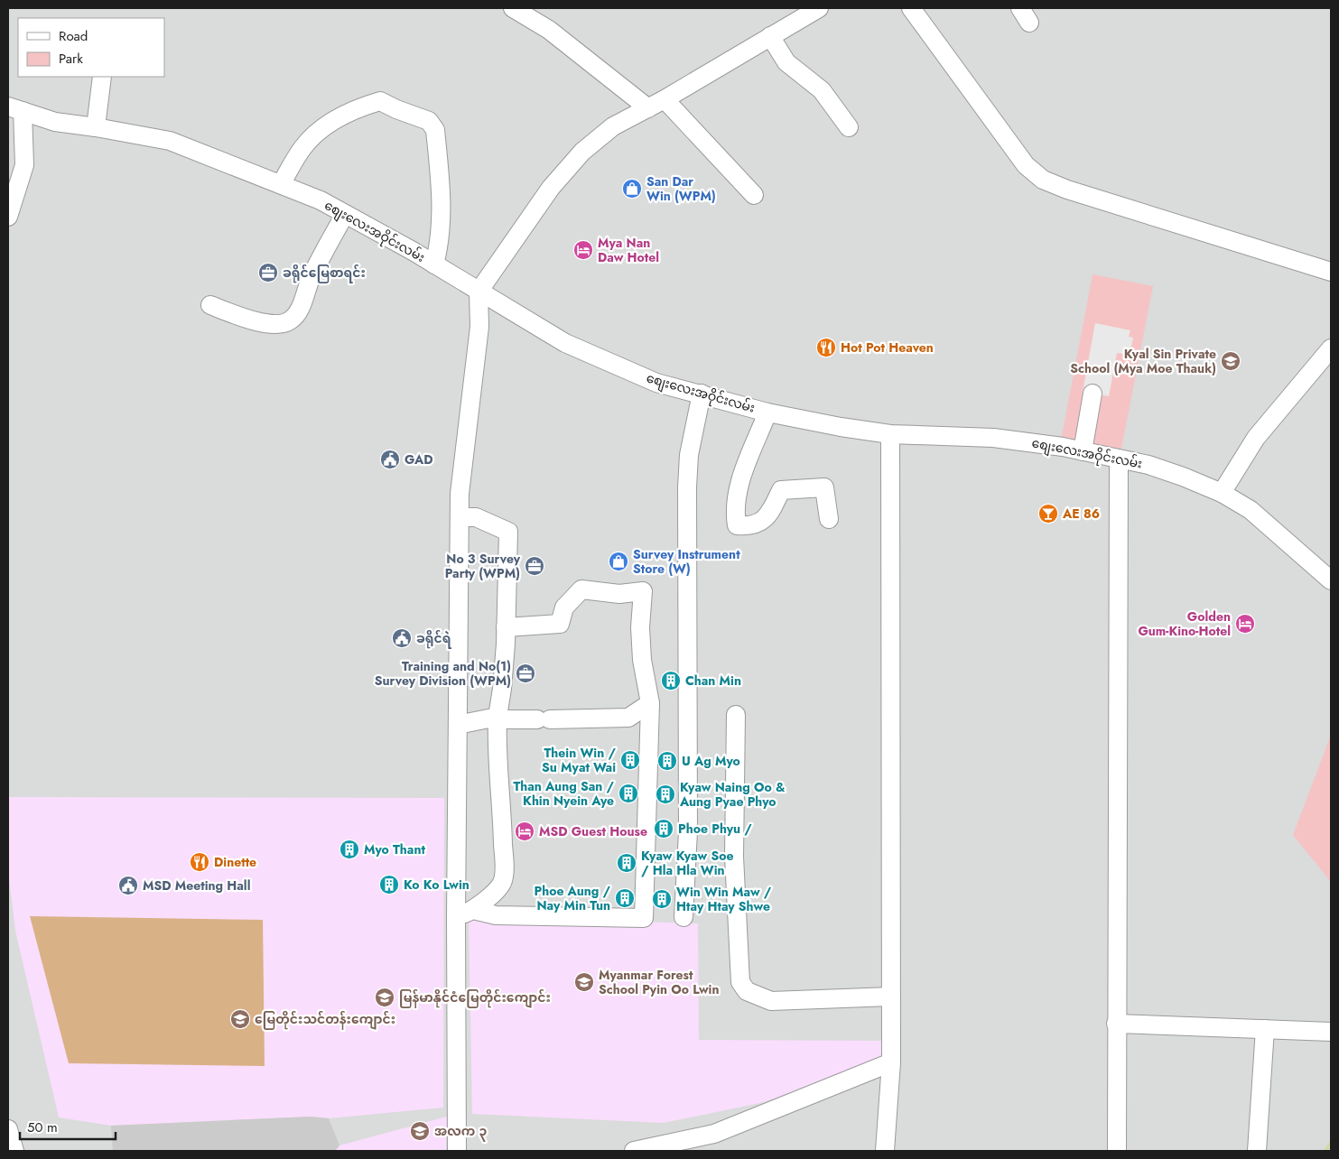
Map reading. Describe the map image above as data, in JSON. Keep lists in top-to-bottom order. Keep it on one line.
{"streets":{"street":["စျေးလေးအဝိုင်းလမ်း"]},"places":{"shop":["San Dar Win (WPM)","Survey Instrument Store (W)"],"hotel":["Mya Nan Daw Hotel","Golden Gum-Kino-Hotel","MSD Guest House"],"office":["ခရိုင်မြေစာရင်း","No 3 Survey Party (WPM)","Training and No(1) Survey Division (WPM)"],"restaurant":["Hot Pot Heaven","Dinette"],"school or university":["Kyal Sin Private School (Mya Moe Thauk)","Myanmar Forest School Pyin Oo Lwin","မြန်မာနိုင်ငံမြေတိုင်းကျောင်း","မြေတိုင်းသင်တန်းကျောင်း","အလက ၃"],"public building":["GAD","ခရိုင်ရဲ","MSD Meeting Hall"],"bar":["AE 86"],"building":["Chan Min","Thein Win / Su Myat Wai","U Ag Myo","Than Aung San / Khin Nyein Aye","Kyaw Naing Oo & Aung Pyae Phyo","Phoe Phyu /","Myo Thant","Kyaw Kyaw Soe / Hla Hla Win","Ko Ko Lwin","Phoe Aung / Nay Min Tun","Win Win Maw / Htay Htay Shwe"]},"legend":["Road","Park"],"scale_bar":"50 m"}
